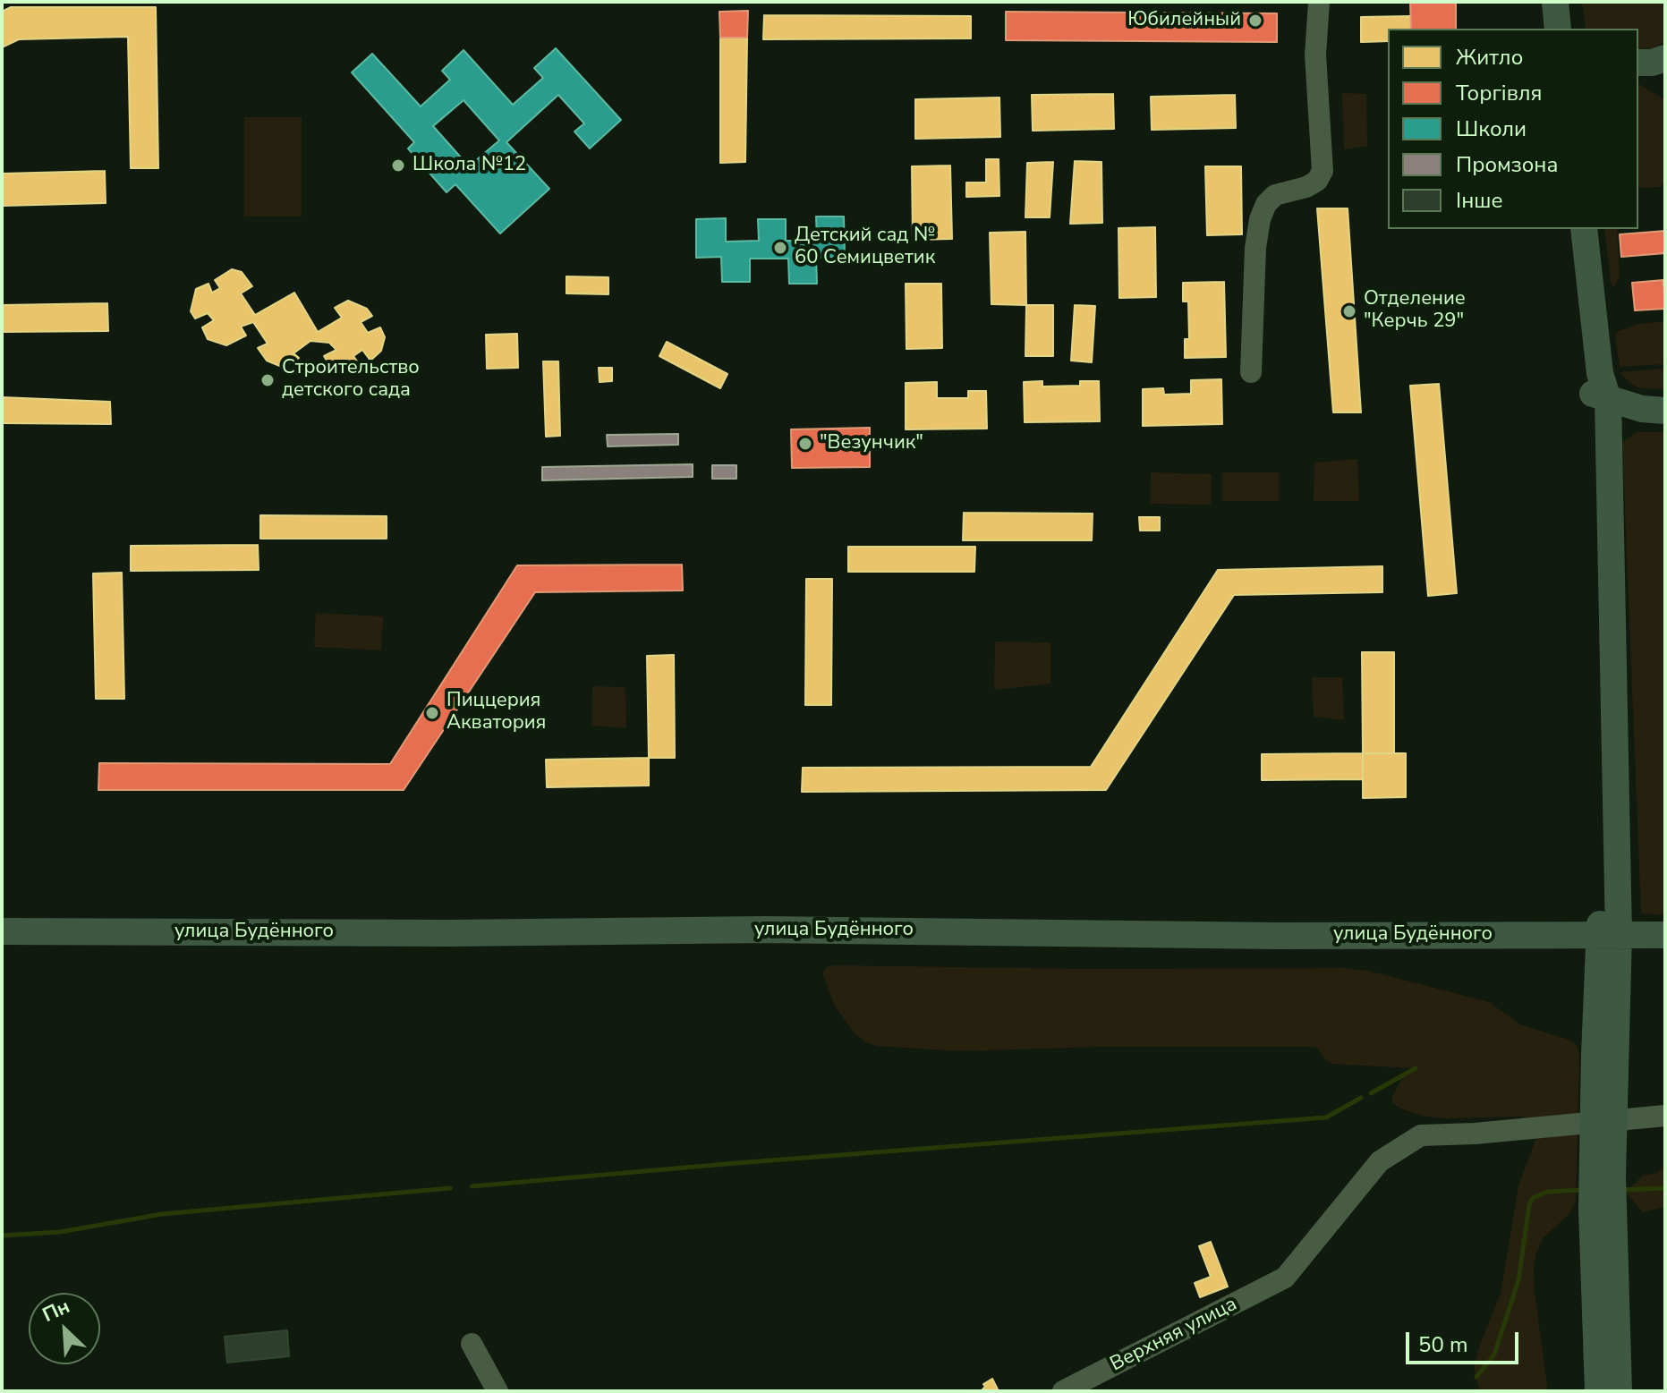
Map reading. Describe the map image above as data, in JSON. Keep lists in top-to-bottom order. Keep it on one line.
{"streets":{"main road":["улица Будённого"],"street":["Верхняя улица"]},"places":["Юбилейный","Школа №12","Детский сад № 60 Семицветик","Отделение \"Керчь 29\"","Строительство детского сада","\"Везунчик\"","Пиццерия Акватория"],"legend":["Житло","Торгівля","Школи","Промзона","Інше"],"scale_bar":"50 m","north":"top left"}
